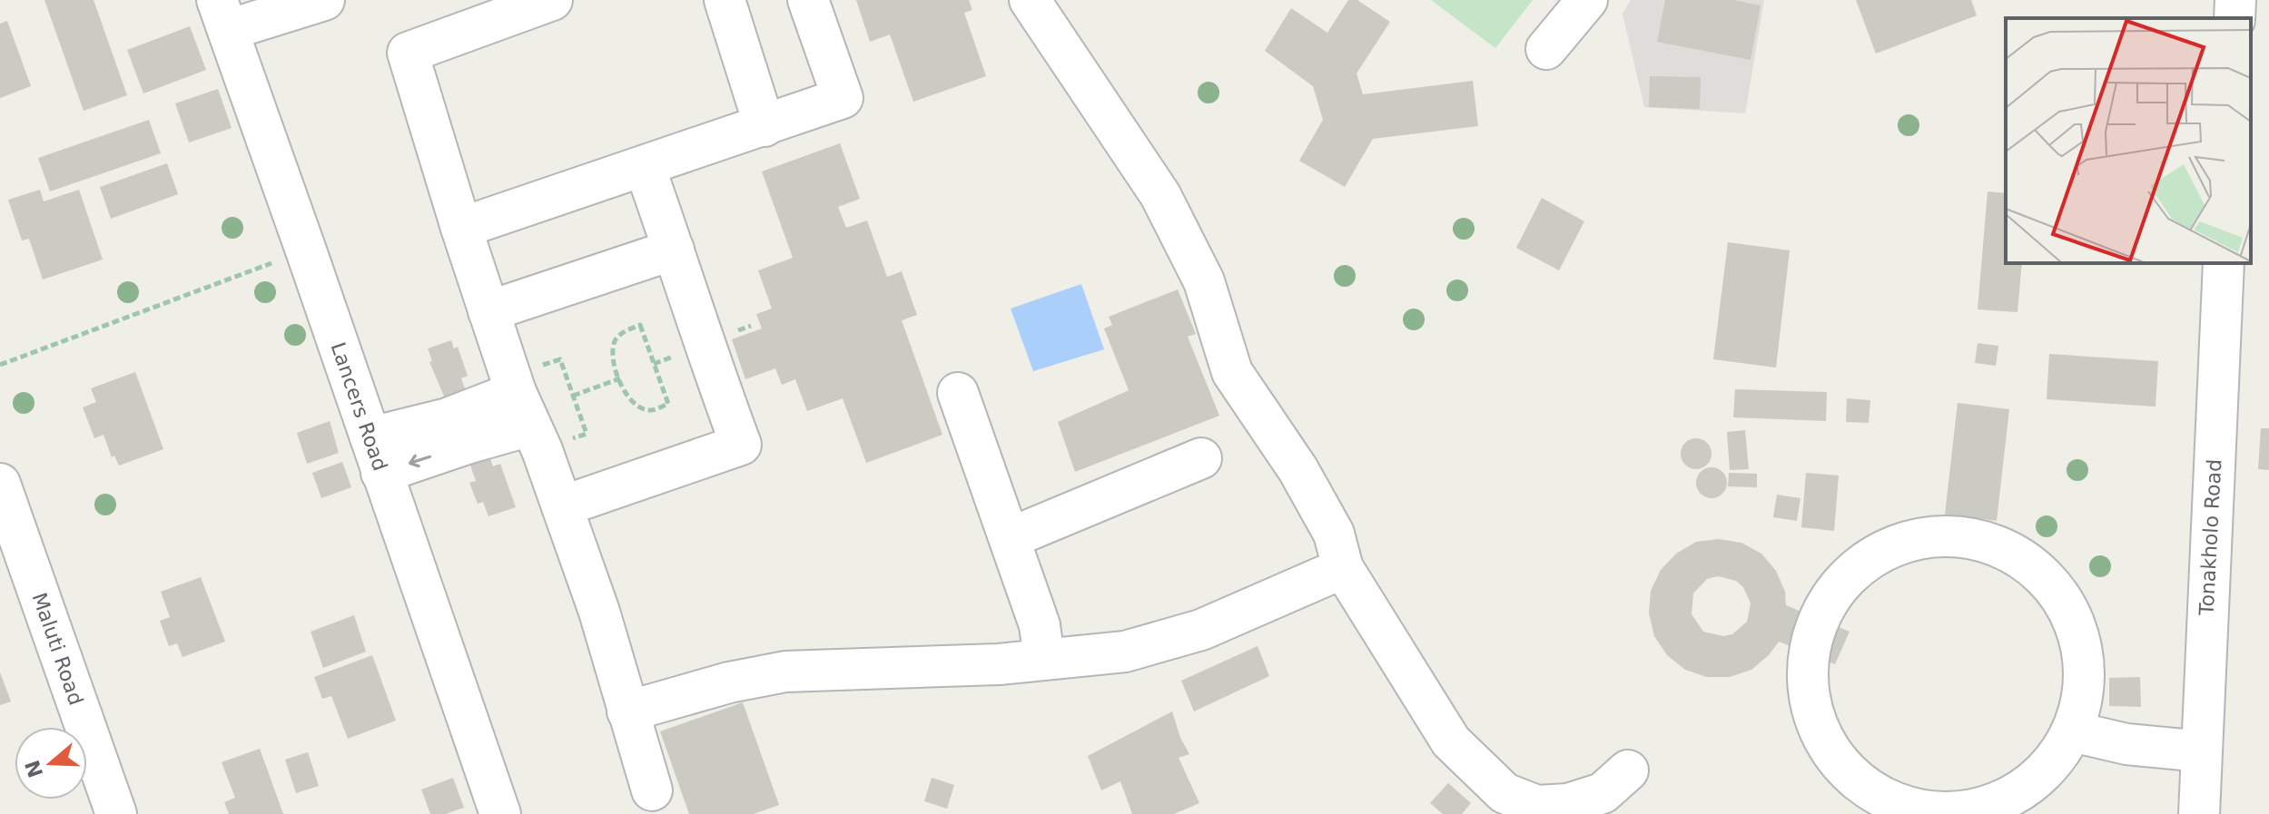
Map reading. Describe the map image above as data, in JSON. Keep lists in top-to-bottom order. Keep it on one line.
{"streets":{"street":["Lancers Road","Tonakholo Road","Maluti Road"]},"north":"left"}
